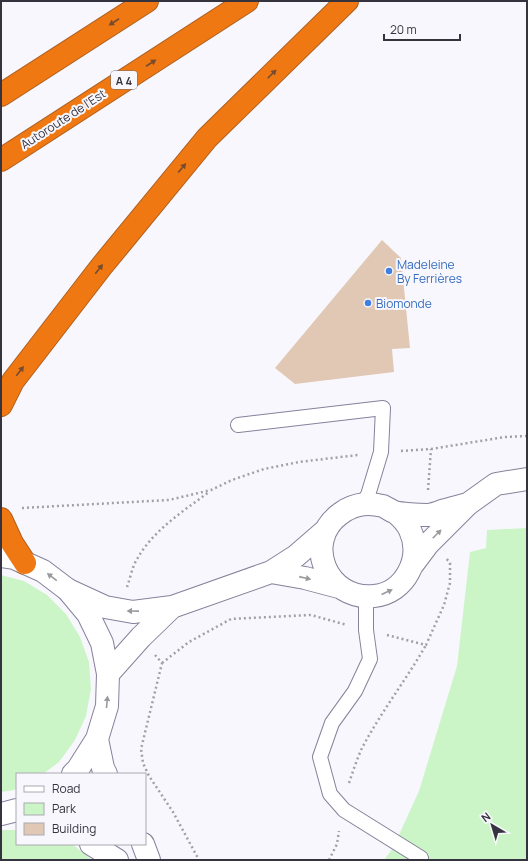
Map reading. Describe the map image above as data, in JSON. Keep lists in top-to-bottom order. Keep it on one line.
{"streets":{"highway":["A 4","Autoroute de l’Est"]},"places":["Madeleine By Ferrières","Biomonde"],"legend":["Road","Park","Building"],"scale_bar":"20 m","north":"top left"}
